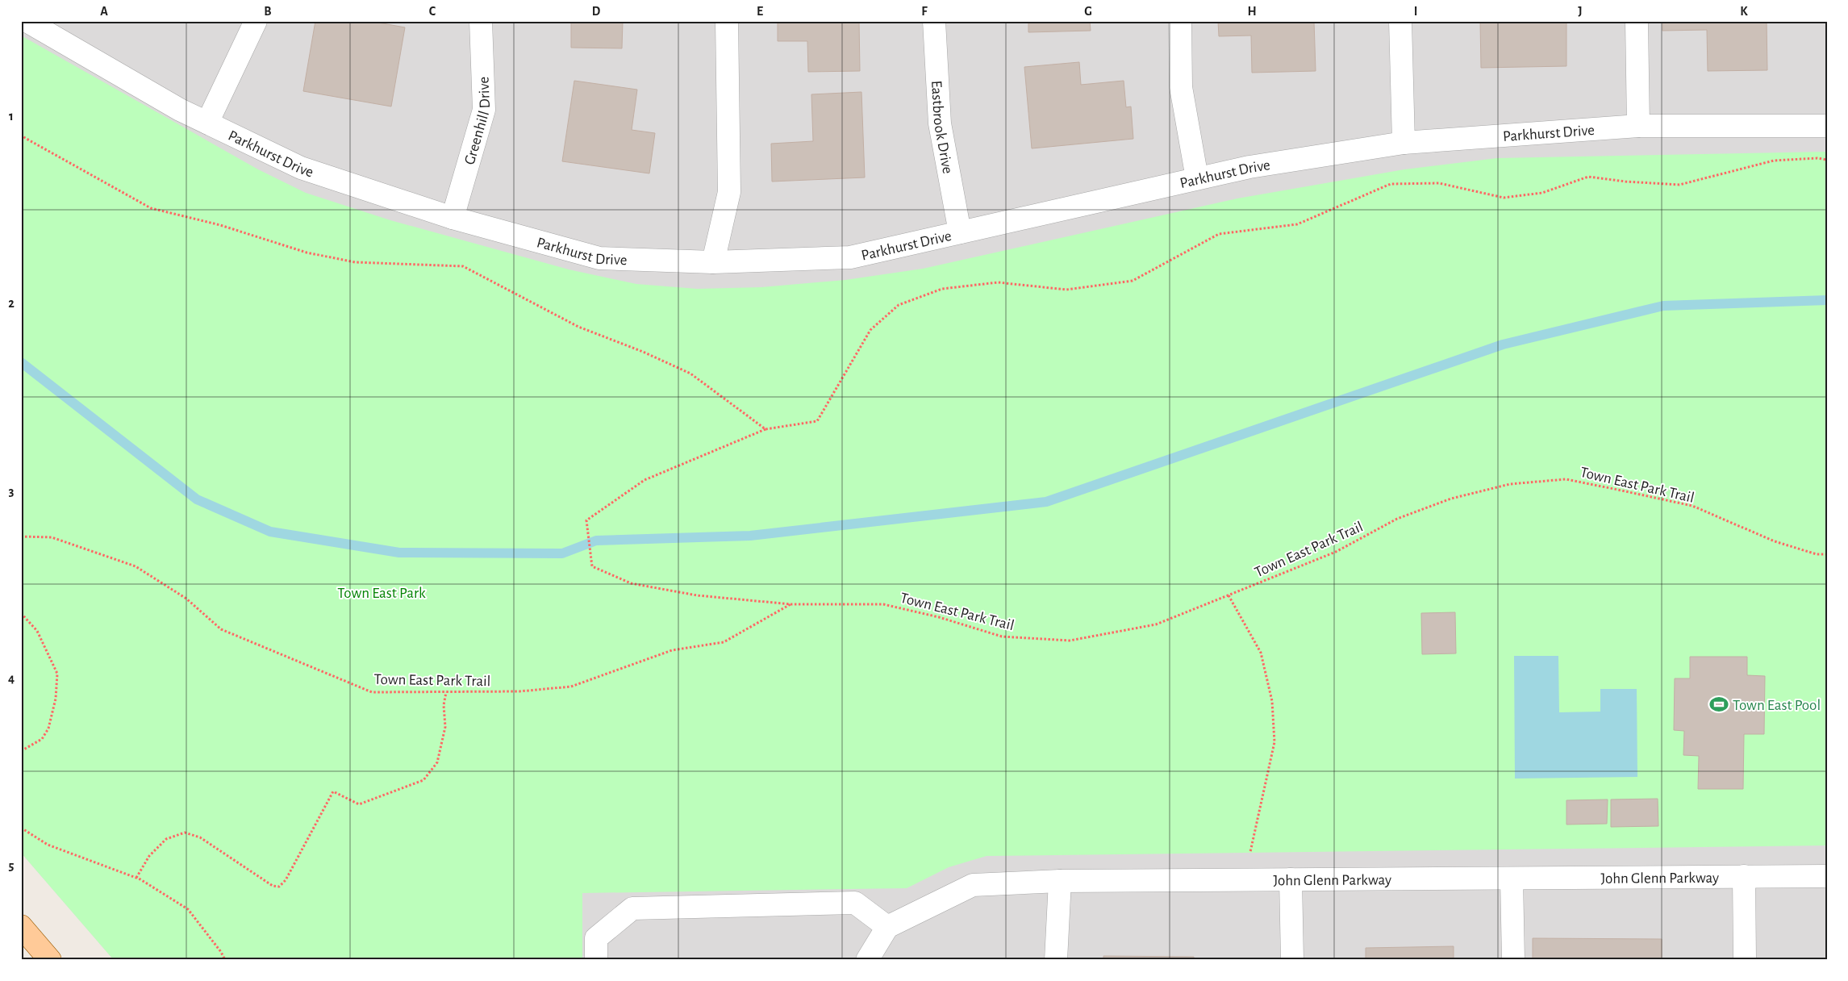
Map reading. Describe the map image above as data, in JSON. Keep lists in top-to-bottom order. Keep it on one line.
{"streets":{"street":["Greenhill Drive","Eastbrook Drive","Parkhurst Drive","John Glenn Parkway"],"path":["Town East Park Trail"]},"crossings":[["Greenhill Drive","Parkhurst Drive"],["Eastbrook Drive","Parkhurst Drive"]],"parks":["Town East Park"],"places":{"sports":["Town East Pool"]},"grid":{"columns":["A","B","C","D","E","F","G","H","I","J","K"],"rows":["1","2","3","4","5"]}}
